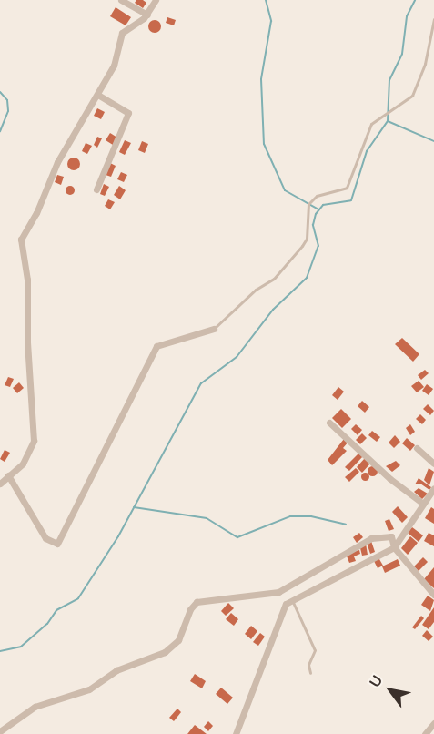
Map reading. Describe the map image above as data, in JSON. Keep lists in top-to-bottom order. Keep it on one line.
{"north":"top left"}
